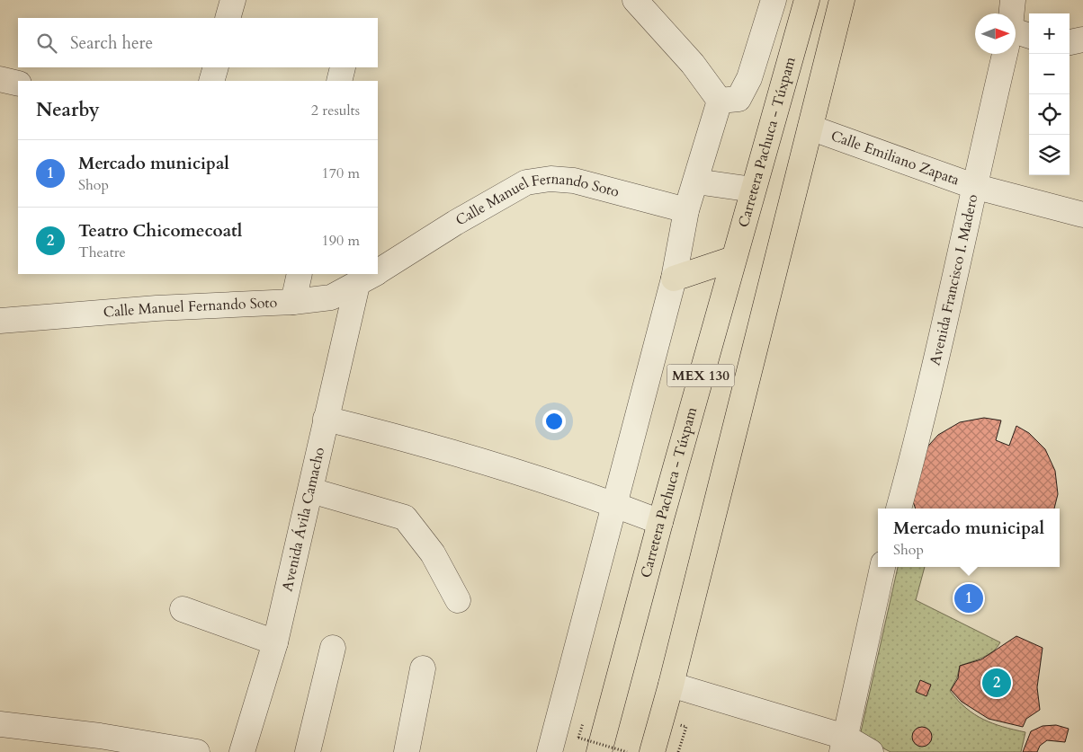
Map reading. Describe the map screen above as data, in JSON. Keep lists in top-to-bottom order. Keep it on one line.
{"streets":{"main road":["Carretera Pachuca - Túxpam","MEX 130"],"street":["Calle Emiliano Zapata","Calle Manuel Fernando Soto","Avenida Francisco I. Madero","Avenida Ávila Camacho"]},"crossings":[["Calle Emiliano Zapata","Avenida Francisco I. Madero"],["Calle Emiliano Zapata","MEX 130"],["Calle Manuel Fernando Soto","Avenida Ávila Camacho"]],"north":"right","page":{"map_buttons":["+","−"],"search":"Search here","heading":["Nearby","2 results"],"list":[{"mark":"1","name":"Mercado municipal","note":"Shop","value":"170 m"},{"mark":"2","name":"Teatro Chicomecoatl","note":"Theatre","value":"190 m"}],"popup":["Mercado municipal","Shop"],"pins":["1","2"]}}
